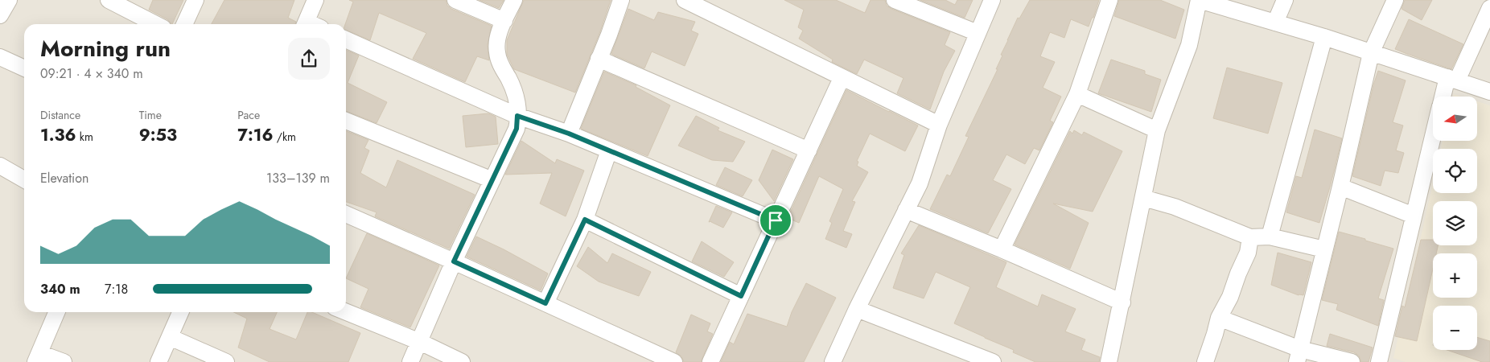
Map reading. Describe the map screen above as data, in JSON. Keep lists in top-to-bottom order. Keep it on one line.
{"north":"left","page":{"heading":["Morning run","09:21 · 4 × 340 m"],"stats":[["Distance","1.36 km"],["Time","9:53"],["Pace","7:16 /km"]],"map_buttons":["+","−"],"chart":["Elevation","133–139 m"],"list":[{"name":"340 m","note":"7:18"}]}}
